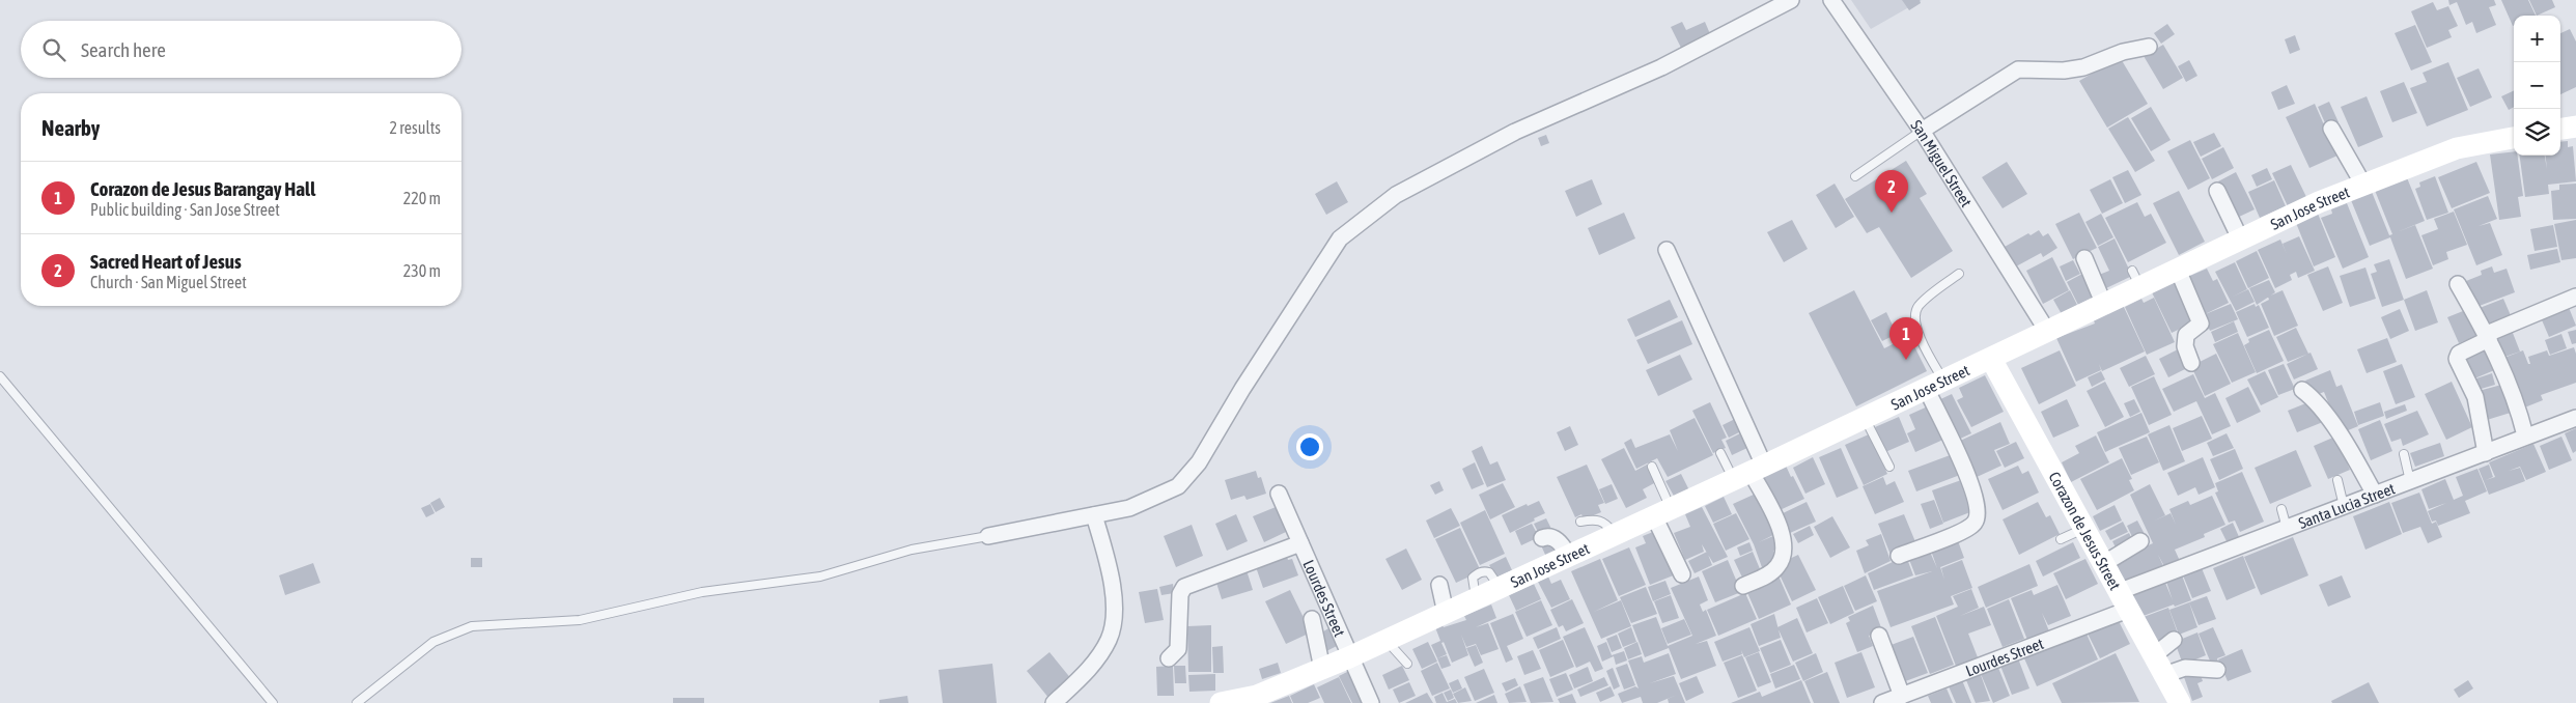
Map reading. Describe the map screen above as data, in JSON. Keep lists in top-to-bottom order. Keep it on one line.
{"streets":{"street":["San Miguel Street","San Jose Street","Santa Lucia Street","Corazon de Jesus Street","Lourdes Street"]},"crossings":[["San Miguel Street","San Jose Street"],["San Jose Street","Corazon de Jesus Street"],["San Jose Street","Lourdes Street"],["Santa Lucia Street","Corazon de Jesus Street"],["Santa Lucia Street","Lourdes Street"],["Corazon de Jesus Street","Lourdes Street"]],"page":{"map_buttons":["+","−"],"search":"Search here","heading":["Nearby","2 results"],"list":[{"mark":"1","name":"Corazon de Jesus Barangay Hall","note":"Public building · San Jose Street","value":"220 m"},{"mark":"2","name":"Sacred Heart of Jesus","note":"Church · San Miguel Street","value":"230 m"}],"pins":["2","1"]}}
